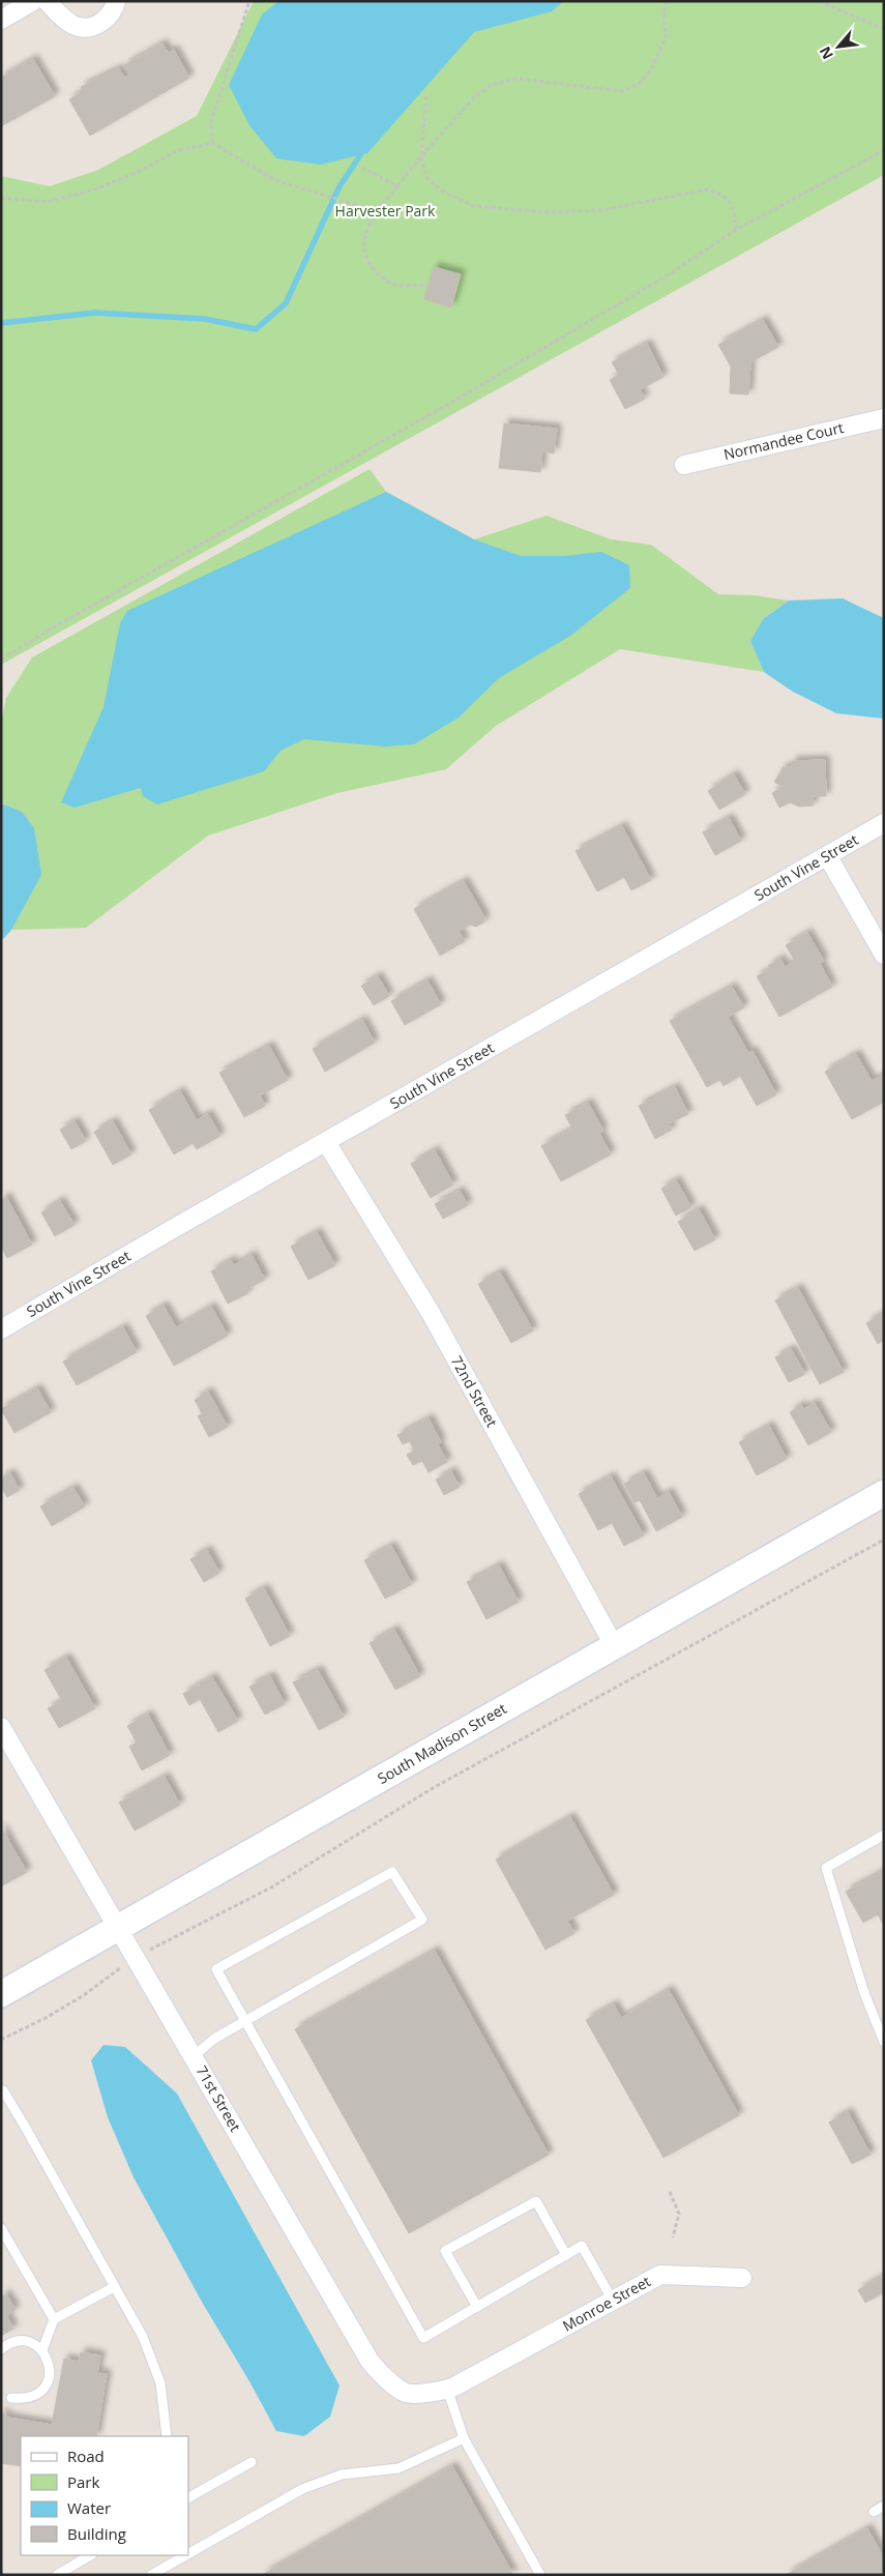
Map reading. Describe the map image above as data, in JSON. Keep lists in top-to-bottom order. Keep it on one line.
{"streets":{"street":["Normandee Court","South Vine Street","72nd Street","South Madison Street","71st Street","Monroe Street"]},"crossings":[["South Vine Street","72nd Street"],["72nd Street","South Madison Street"],["South Madison Street","71st Street"],["71st Street","Monroe Street"]],"parks":["Harvester Park"],"legend":["Road","Park","Water","Building"],"north":"bottom left"}
